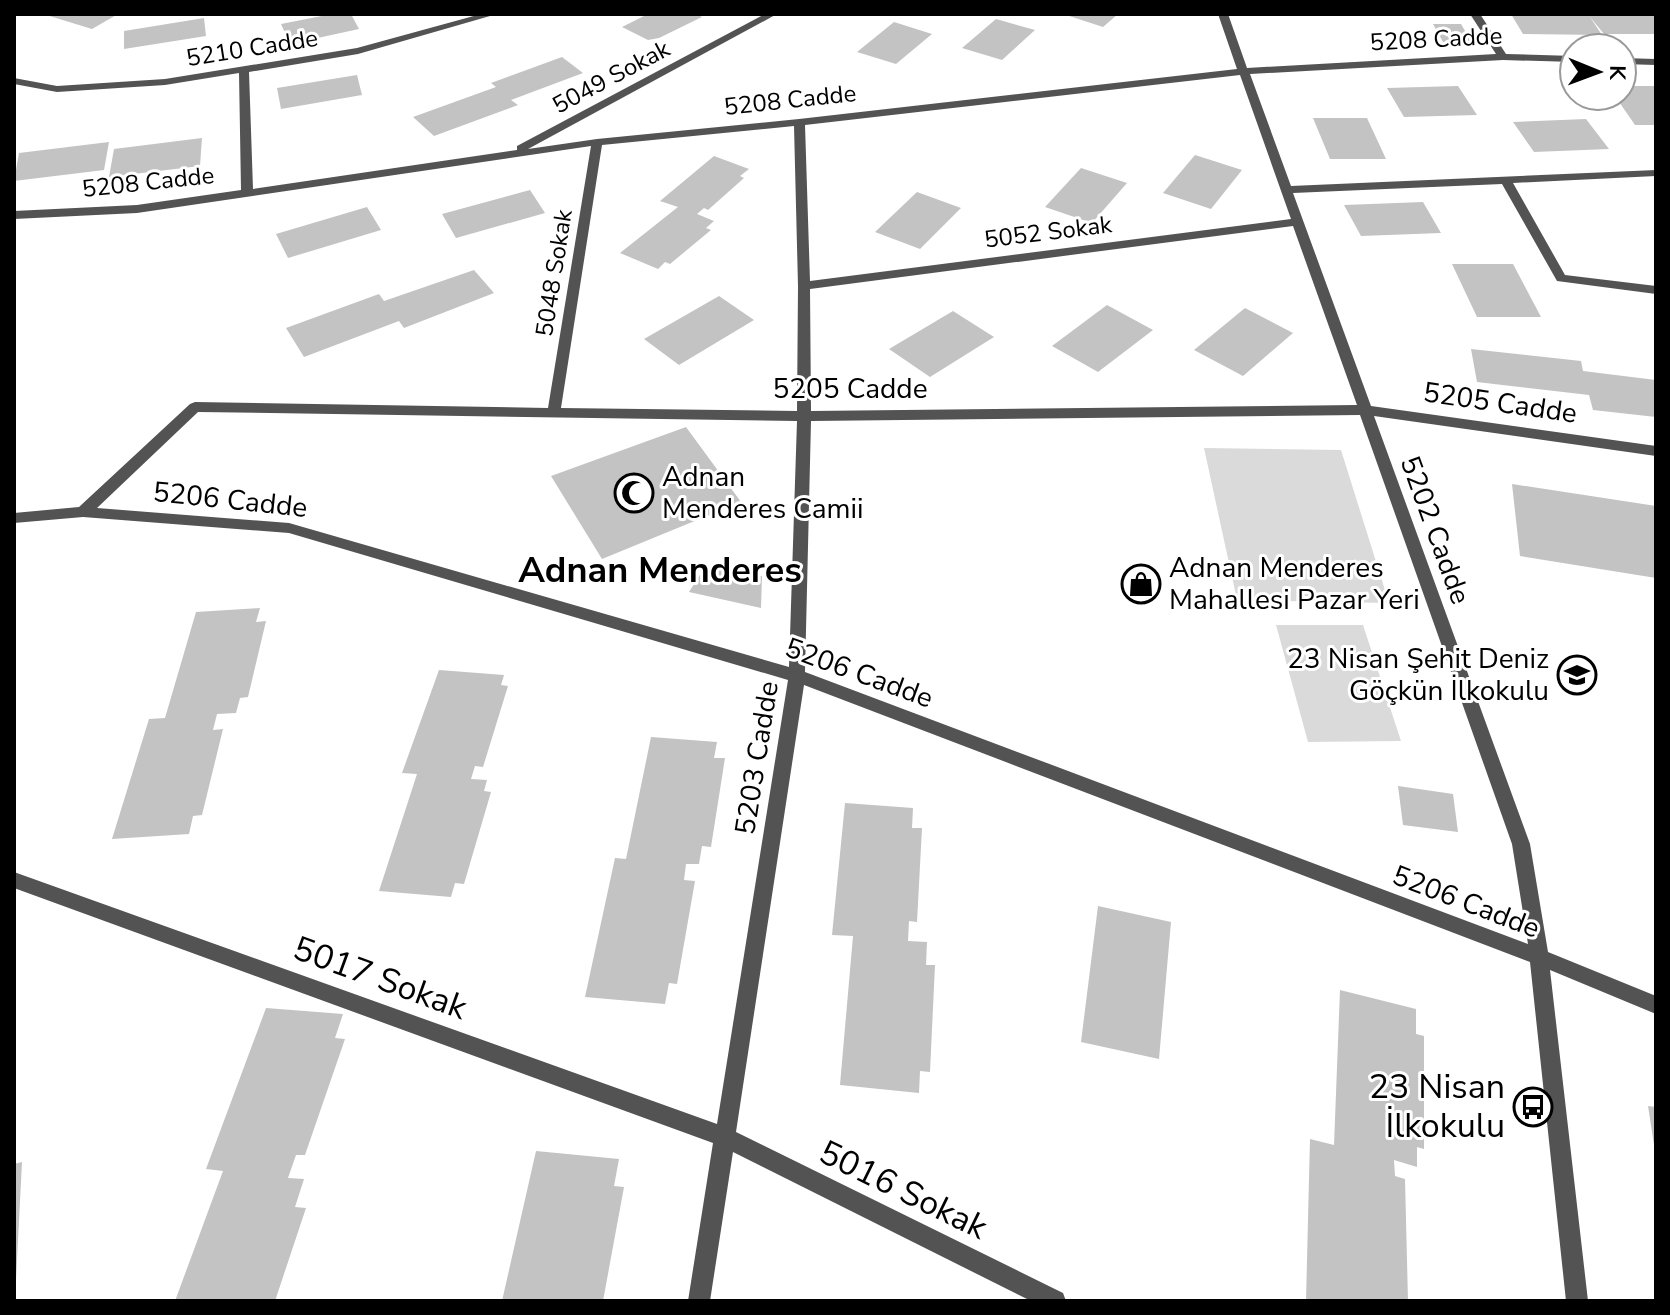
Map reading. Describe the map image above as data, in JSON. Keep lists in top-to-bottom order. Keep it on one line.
{"streets":{"street":["5208 Cadde","5210 Cadde","5049 Sokak","5052 Sokak","5048 Sokak","5205 Cadde","5206 Cadde","5202 Cadde","5203 Cadde","5017 Sokak","5016 Sokak"]},"crossings":[["5208 Cadde","5049 Sokak"],["5208 Cadde","5048 Sokak"],["5208 Cadde","5202 Cadde"],["5208 Cadde","5203 Cadde"],["5052 Sokak","5202 Cadde"],["5052 Sokak","5203 Cadde"],["5048 Sokak","5205 Cadde"],["5205 Cadde","5206 Cadde"],["5205 Cadde","5202 Cadde"],["5205 Cadde","5203 Cadde"],["5206 Cadde","5202 Cadde"],["5206 Cadde","5203 Cadde"],["5203 Cadde","5017 Sokak"],["5203 Cadde","5016 Sokak"],["5017 Sokak","5016 Sokak"]],"districts":["Adnan Menderes"],"places":{"mosque":["Adnan Menderes Camii"],"shop":["Adnan Menderes Mahallesi Pazar Yeri"],"school or university":["23 Nisan Şehit Deniz Göçkün İlkokulu"],"bus stop":["23 Nisan İlkokulu"]},"north":"right"}
